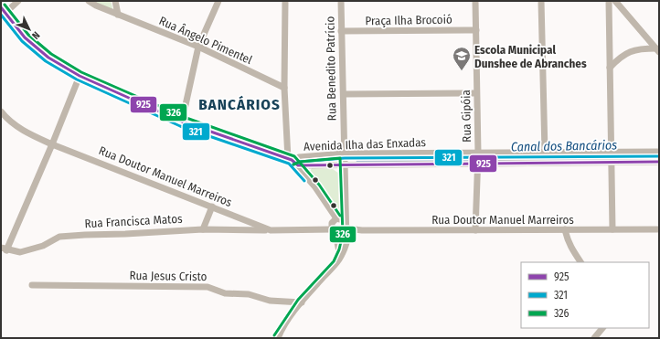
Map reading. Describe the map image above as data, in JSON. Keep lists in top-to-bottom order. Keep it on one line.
{"streets":{"street":["Praça Ilha Brocoió","Rua Ângelo Pimentel","Rua Benedito Patrício","Rua Gipóia","Avenida Ilha das Enxadas","Rua Doutor Manuel Marreiros","Rua Francisca Matos","Rua Jesus Cristo"]},"crossings":[["Praça Ilha Brocoió","Rua Benedito Patrício"],["Praça Ilha Brocoió","Rua Gipóia"],["Rua Benedito Patrício","Avenida Ilha das Enxadas"],["Rua Benedito Patrício","Rua Doutor Manuel Marreiros"],["Rua Gipóia","Avenida Ilha das Enxadas"],["Rua Gipóia","Rua Doutor Manuel Marreiros"],["Rua Doutor Manuel Marreiros","Rua Francisca Matos"]],"districts":["BANCÁRIOS"],"water":["Canal dos Bancários"],"places":{"school or university":["Escola Municipal Dunshee de Abranches"]},"lines":["transit line 326","transit line 925","transit line 321"],"legend":["925","321","326"],"north":"bottom right"}
